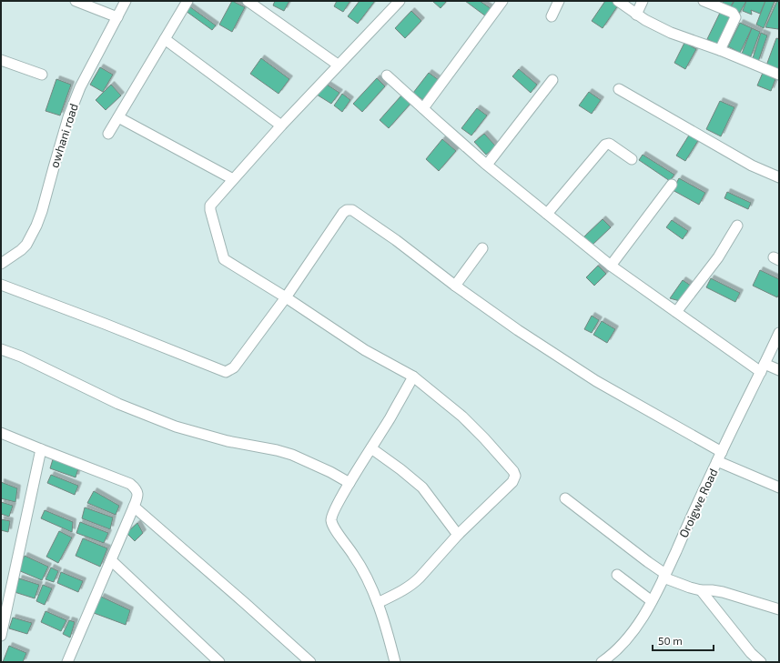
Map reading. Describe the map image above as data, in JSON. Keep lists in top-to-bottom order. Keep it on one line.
{"streets":{"street":["owhani road","Oroigwe Road"]},"scale_bar":"50 m"}
